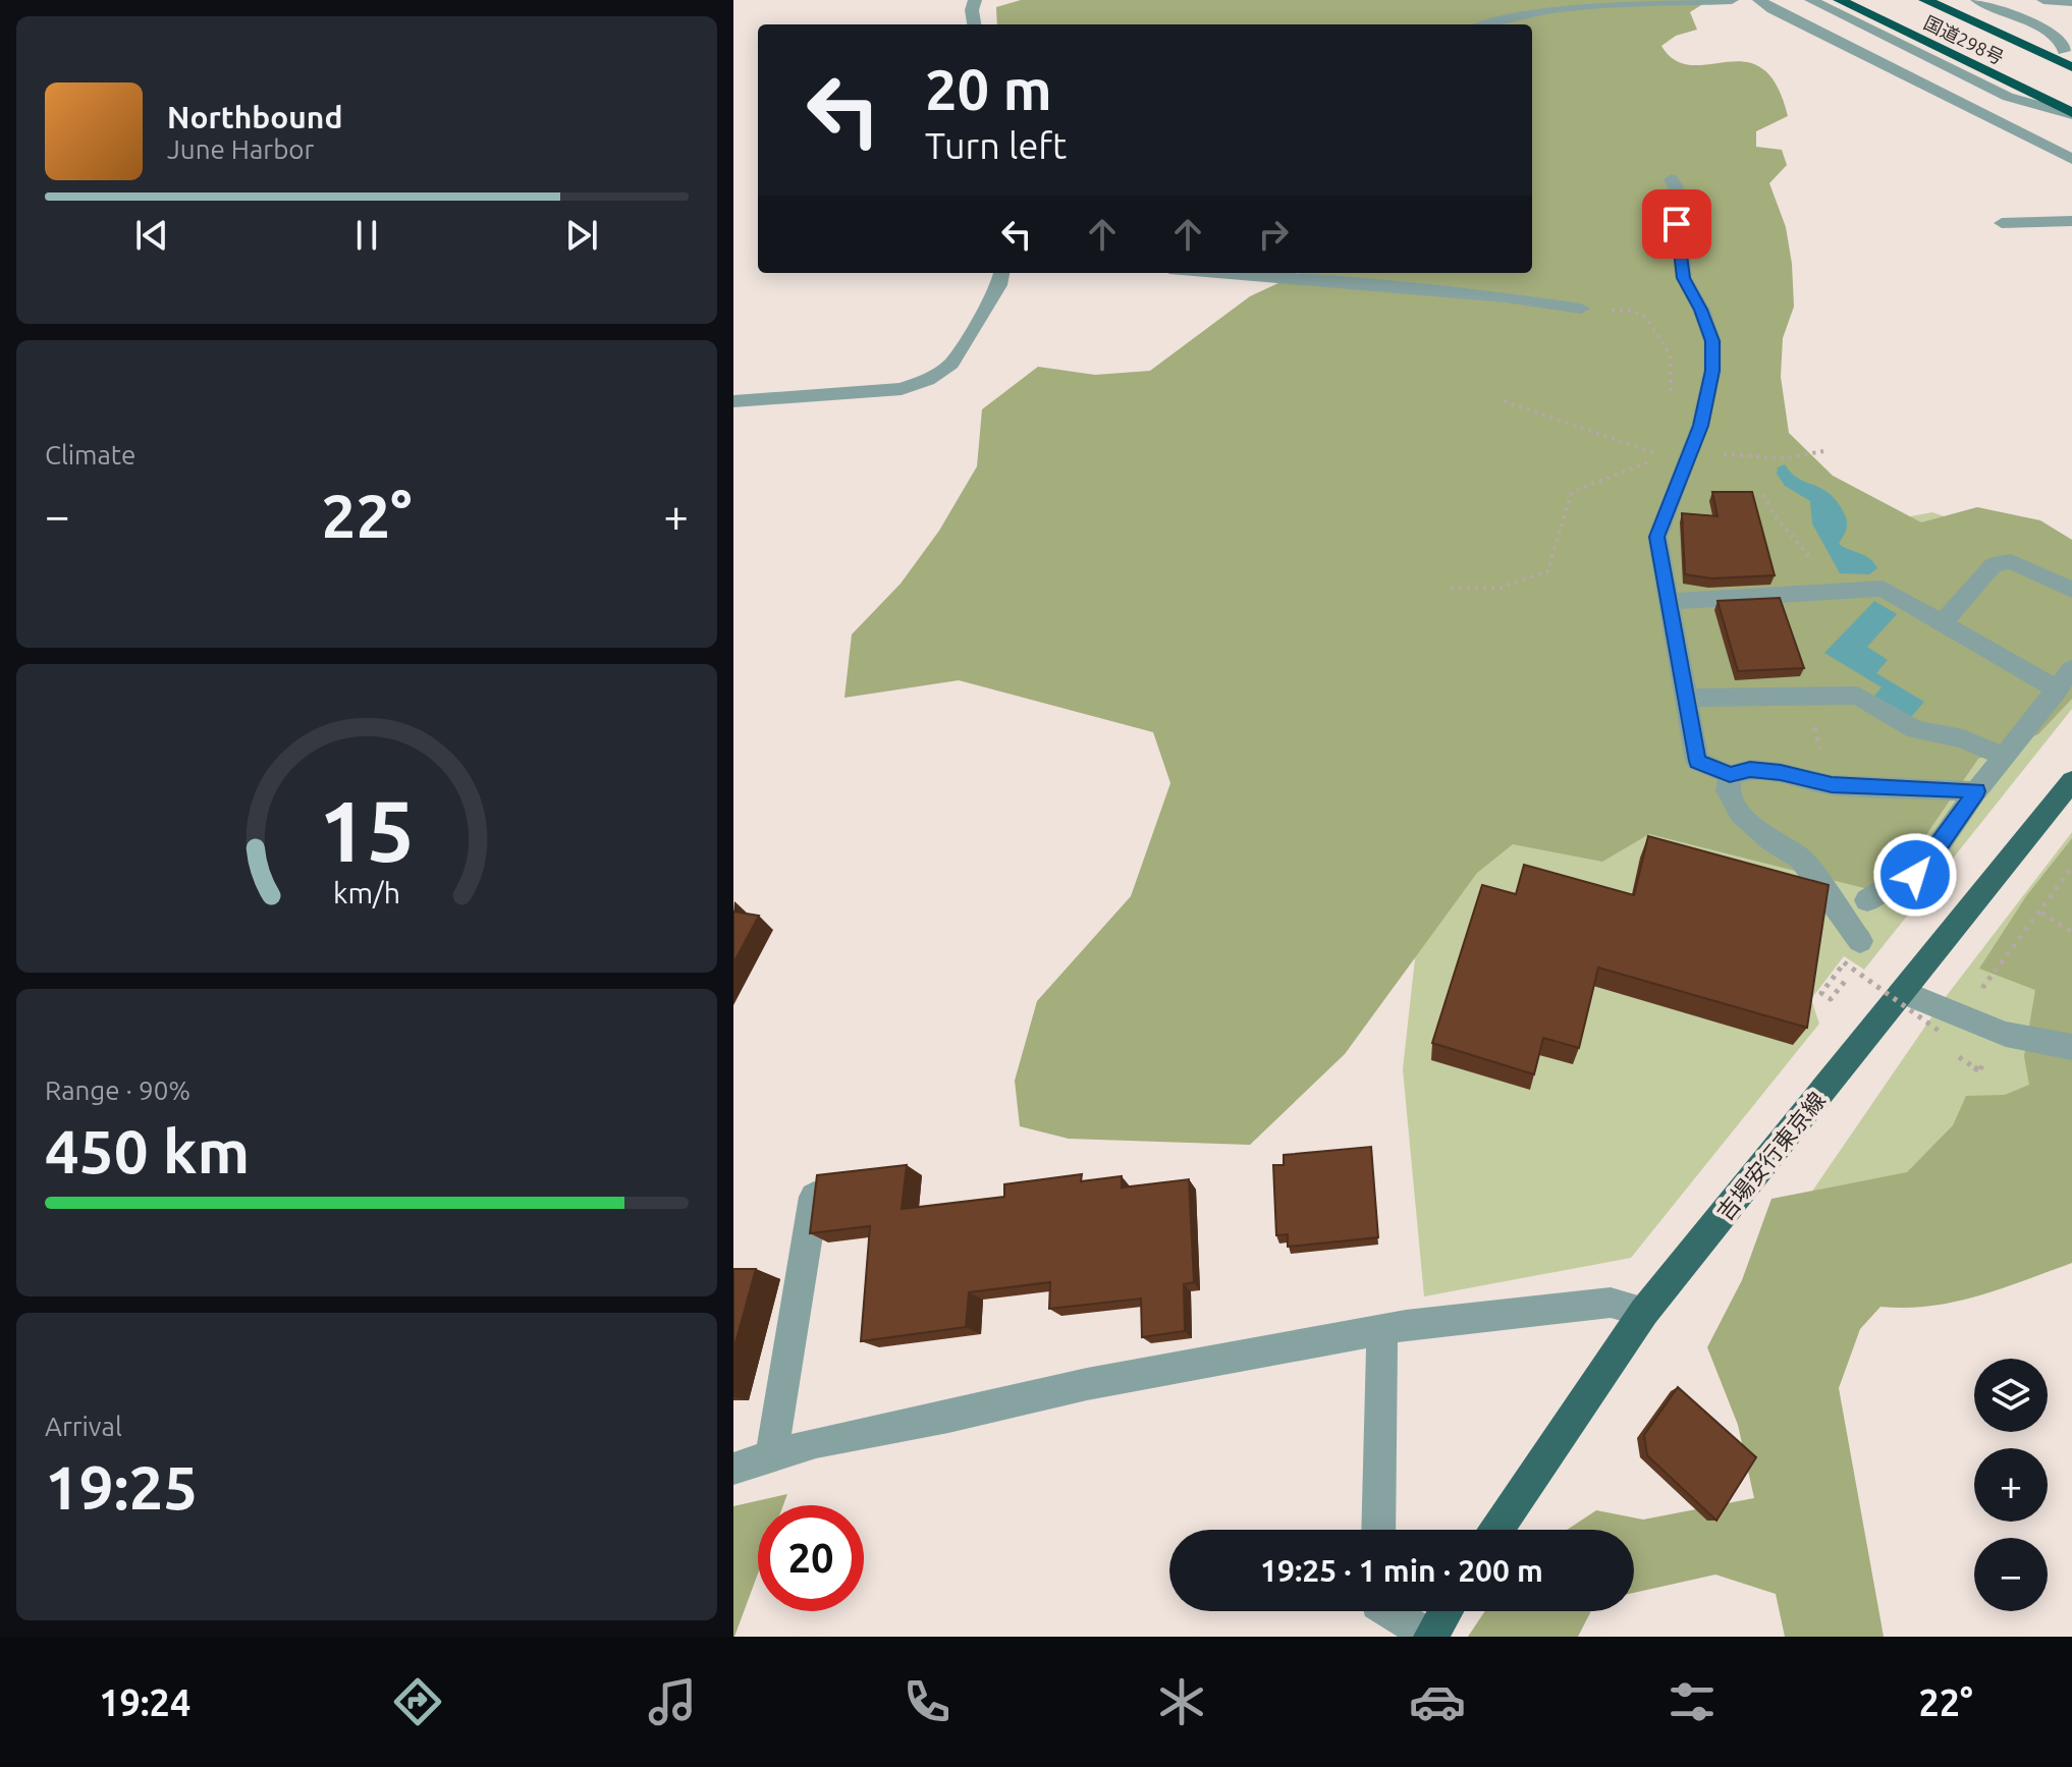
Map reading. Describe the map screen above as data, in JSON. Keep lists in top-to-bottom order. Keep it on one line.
{"streets":{"highway":["国道298号"],"main road":["吉場安行東京線"]},"page":{"turn":["20 m","Turn left"],"song":["Northbound","June Harbor"],"tile":["Climate",["Range · 90%","450 km"],["Arrival","19:25"]],"heat":["−","22°","+"],"map_buttons":["+","−"],"limit":"20","trip":"19:25 · 1 min · 200 m","tabs":["19:24","22°"],"gauge":["15","km/h"]}}
